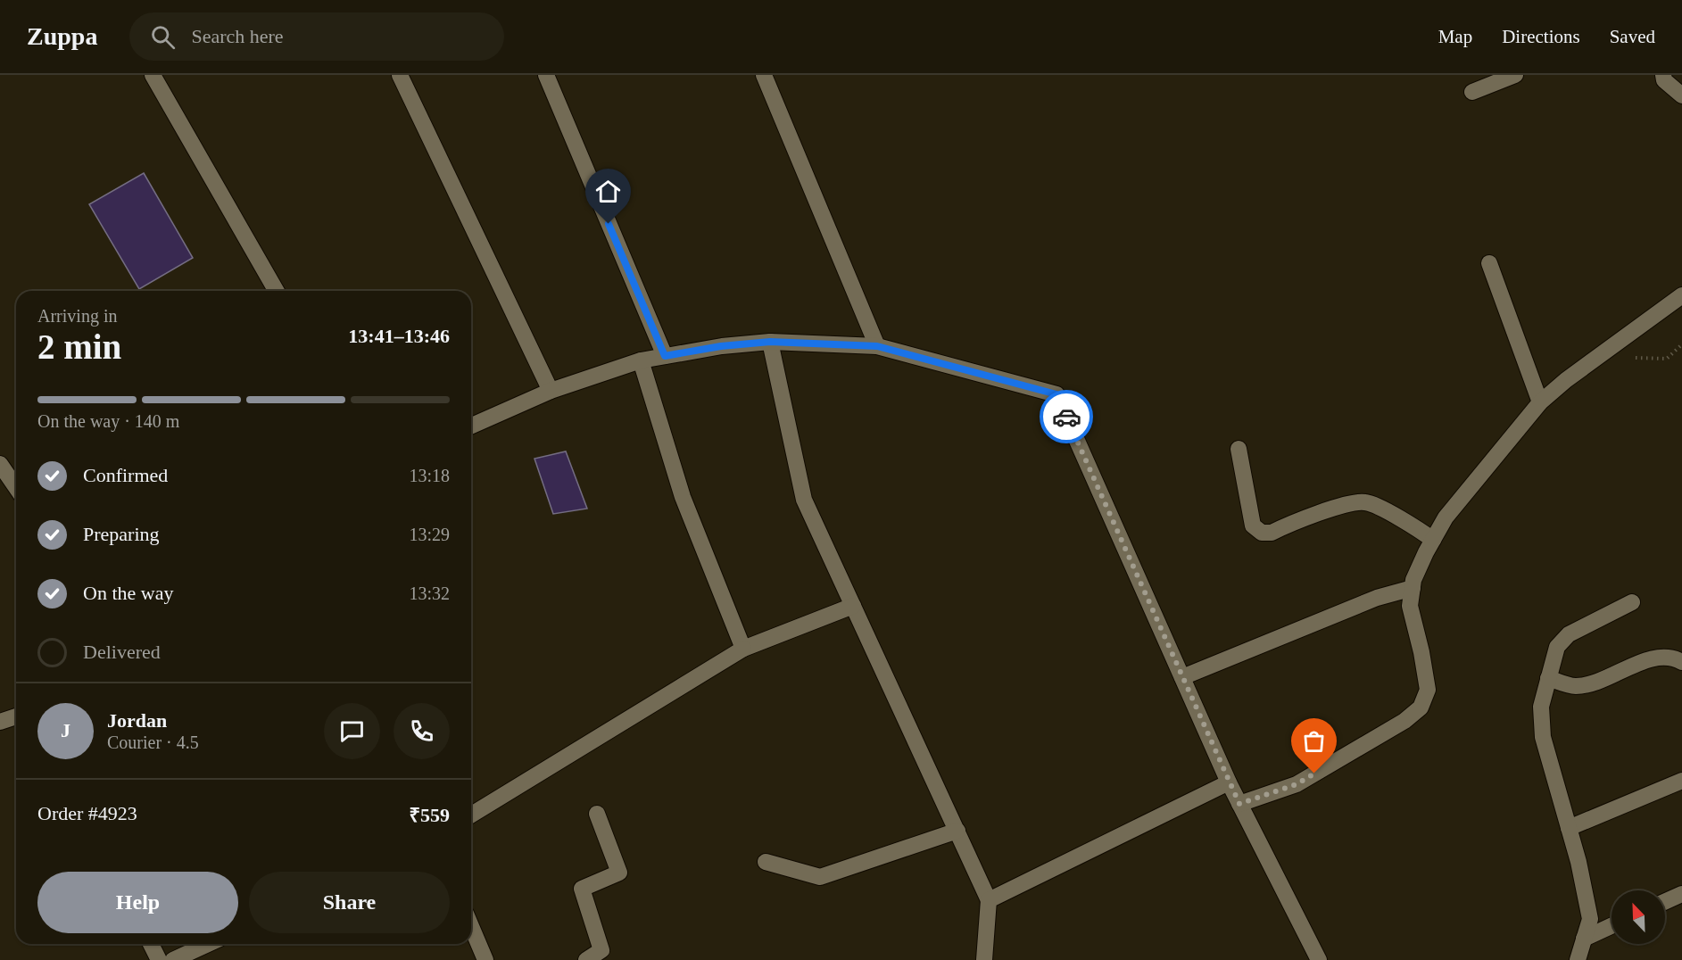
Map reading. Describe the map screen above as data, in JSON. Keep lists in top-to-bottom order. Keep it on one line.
{"north":"top left","page":{"header":"Zuppa","search":"Search here","nav":["Map","Directions","Saved"],"heading":["2 min","Arriving in","13:41–13:46"],"panel":["Jordan","Courier · 4.5","Order #4923","₹559"],"bar":"On the way · 140 m","list":[["Confirmed","13:18"],["Preparing","13:29"],["On the way","13:32"],"Delivered"],"round":"J","buttons":["Help","Share"]}}
